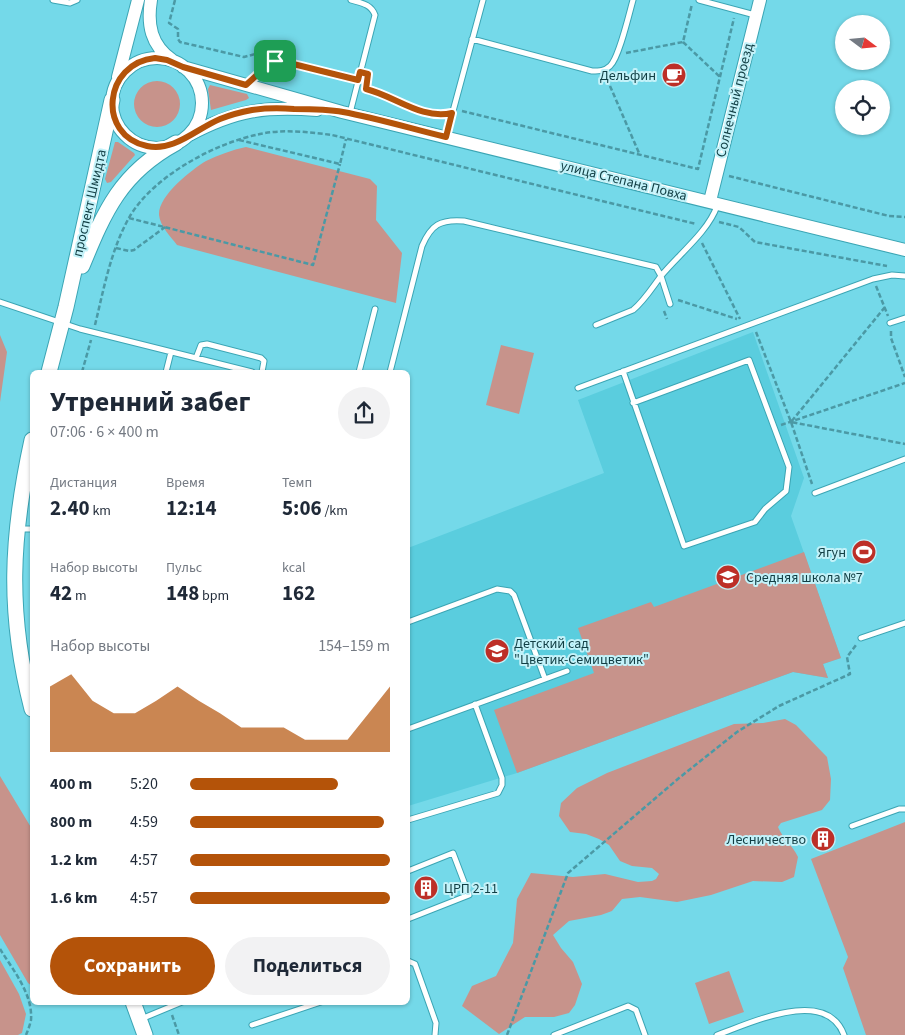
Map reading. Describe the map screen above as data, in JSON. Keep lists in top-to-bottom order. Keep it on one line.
{"streets":{"main road":["проспект Шмидта"],"street":["Солнечный проезд","улица Степана Повха"]},"crossings":[["Солнечный проезд","улица Степана Повха"],["улица Степана Повха","проспект Шмидта"]],"places":{"cafe":["Дельфин"],"sports":["Ягун"],"school or university":["Средняя школа №7","Детский сад \"Цветик-Семицветик\""],"building":["Лесничество","ЦРП 2-11"]},"north":"right","page":{"heading":["Утренний забег","07:06 · 6 × 400 m"],"stats":[["Дистанция","2.40 km"],["Время","12:14"],["Темп","5:06 /km"],["Набор высоты","42 m"],["Пульс","148 bpm"],["kcal","162"]],"chart":["Набор высоты","154–159 m"],"list":[{"name":"400 m","note":"5:20"},{"name":"800 m","note":"4:59"},{"name":"1.2 km","note":"4:57"},{"name":"1.6 km","note":"4:57"}],"buttons":["Сохранить","Поделиться"]}}
